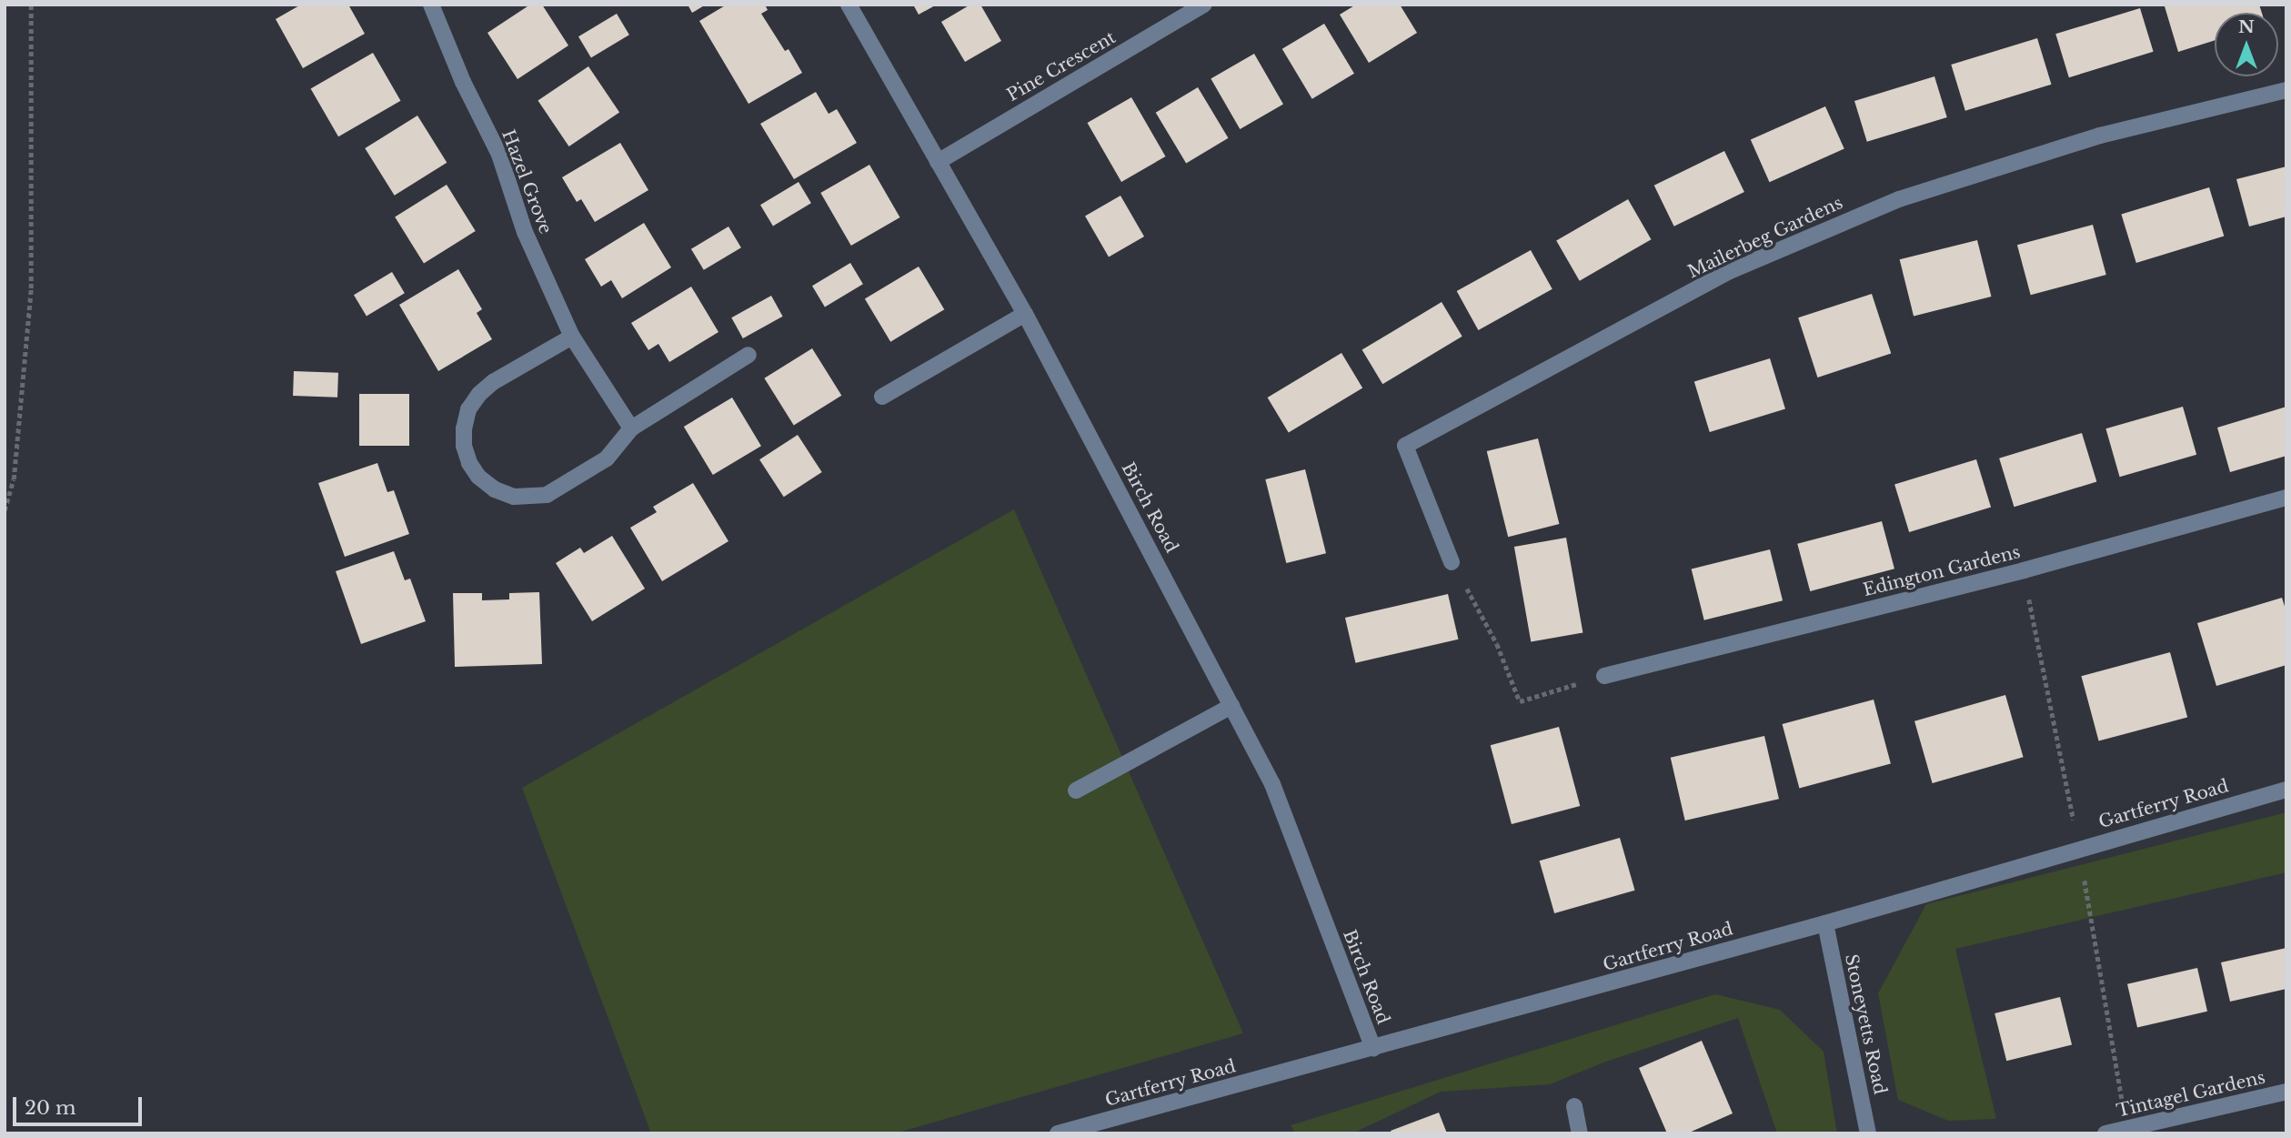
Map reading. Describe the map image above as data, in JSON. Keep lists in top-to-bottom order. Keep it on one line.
{"streets":{"street":["Pine Crescent","Hazel Grove","Mailerbeg Gardens","Birch Road","Edington Gardens","Gartferry Road","Stoneyetts Road","Tintagel Gardens"]},"crossings":[["Pine Crescent","Birch Road"],["Birch Road","Gartferry Road"],["Gartferry Road","Stoneyetts Road"]],"scale_bar":"20 m","north":"top"}
